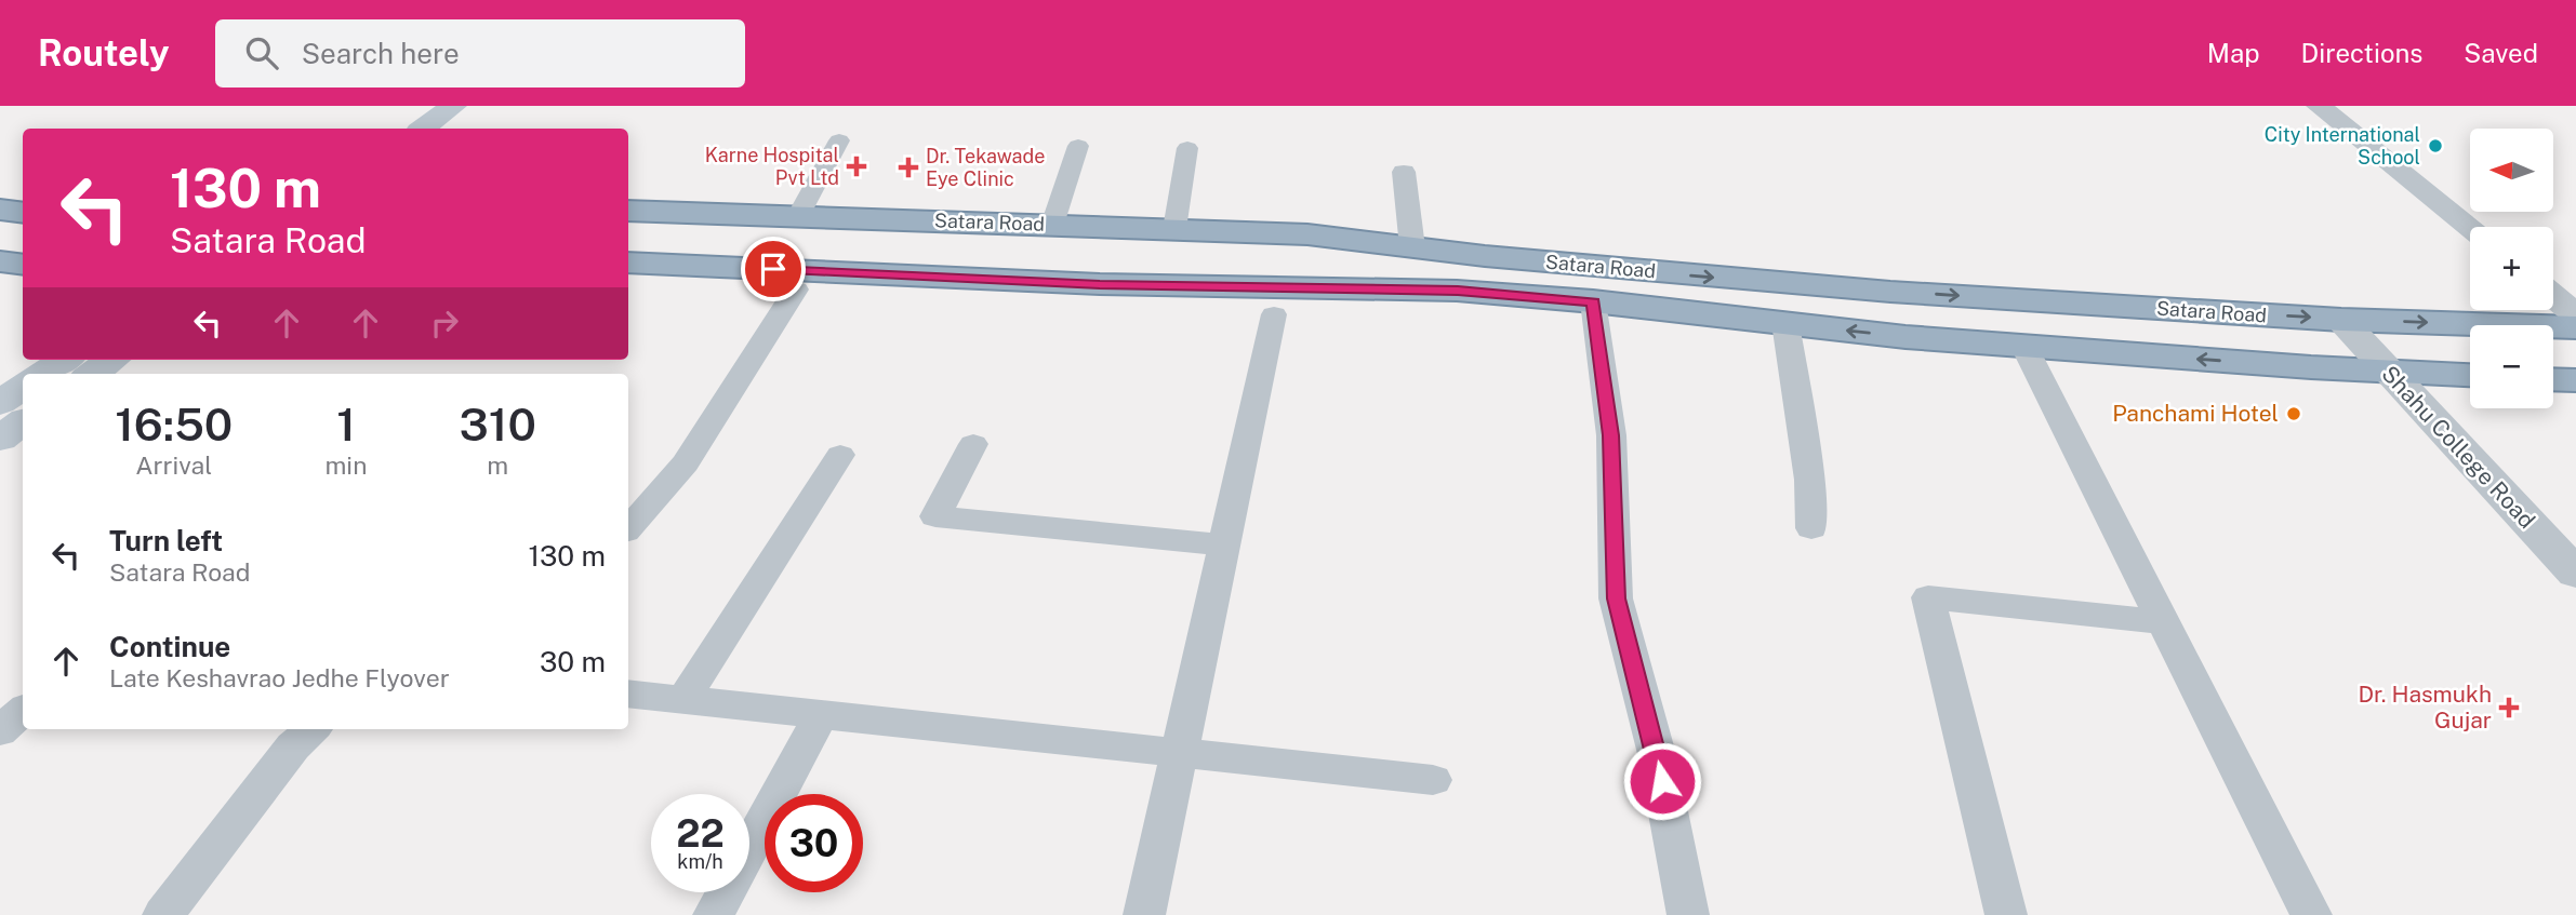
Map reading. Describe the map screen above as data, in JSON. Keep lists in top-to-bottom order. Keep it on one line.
{"streets":{"highway":["Satara Road"],"street":["Shahu College Road"]},"crossings":[["Satara Road","Shahu College Road"]],"places":{"other":["City International School","Panchami Hotel"],"health":["Karne Hospital Pvt Ltd","Dr. Tekawade Eye Clinic","Dr. Hasmukh Gujar"]},"north":"left","page":{"header":"Routely","search":"Search here","nav":["Map","Directions","Saved"],"map_buttons":["+","−"],"turn":["130 m","Satara Road"],"eta":["16:50","Arrival","1","min","310","m"],"list":[{"name":"Turn left","note":"Satara Road","value":"130 m"},{"name":"Continue","note":"Late Keshavrao Jedhe Flyover","value":"30 m"}],"speed":"22 km/h","limit":"30"}}
